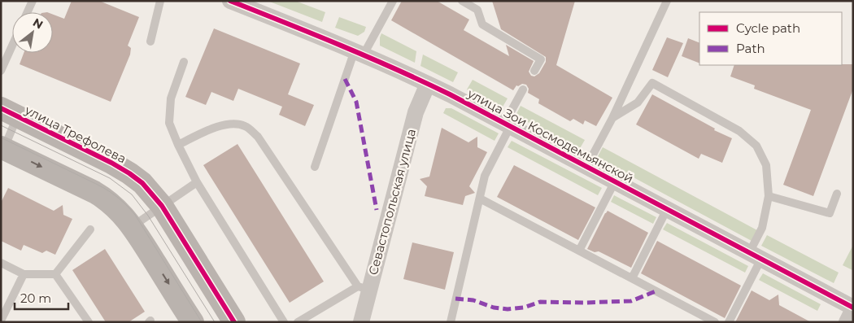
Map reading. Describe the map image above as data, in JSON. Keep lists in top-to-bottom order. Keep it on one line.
{"streets":{"street":["улица Трефолева","улица Зои Космодемьянской","Севастопольская улица"]},"crossings":[["улица Зои Космодемьянской","Севастопольская улица"]],"legend":["Cycle path","Path"],"scale_bar":"20 m","north":"top right"}
